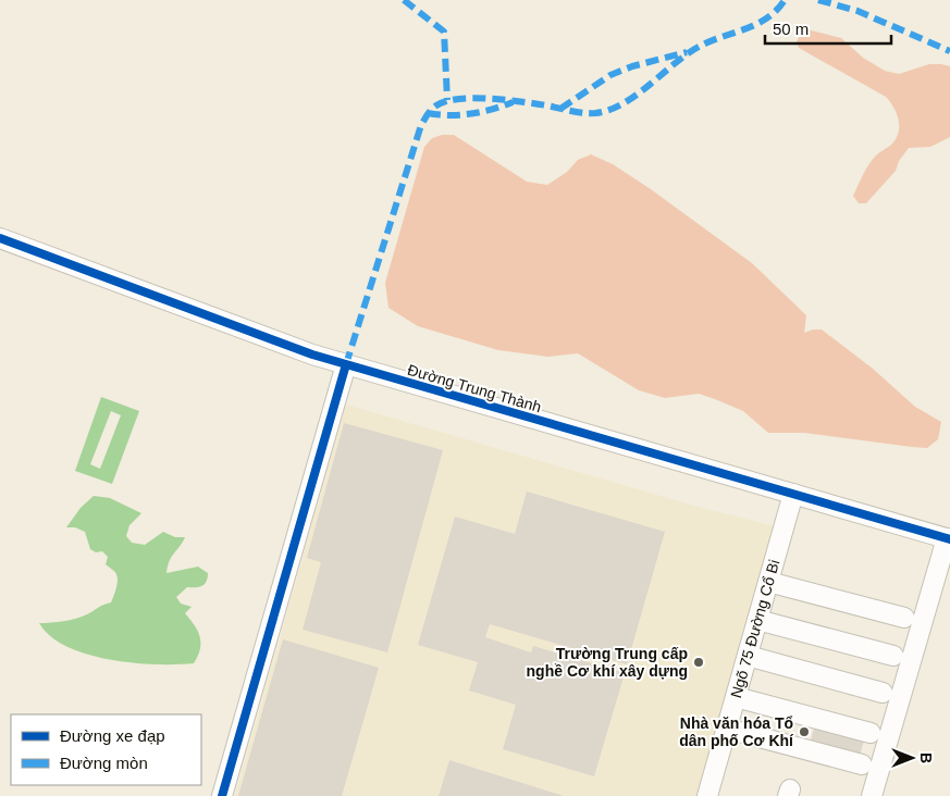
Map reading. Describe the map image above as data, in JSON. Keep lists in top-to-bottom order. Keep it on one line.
{"streets":{"street":["Đường Trung Thành","Ngõ 75 Đường Cổ Bi"]},"crossings":[["Đường Trung Thành","Ngõ 75 Đường Cổ Bi"]],"places":["Trường Trung cấp nghề Cơ khí xây dựng","Nhà văn hóa Tổ dân phố Cơ Khí"],"legend":["Đường xe đạp","Đường mòn"],"scale_bar":"50 m","north":"right"}
